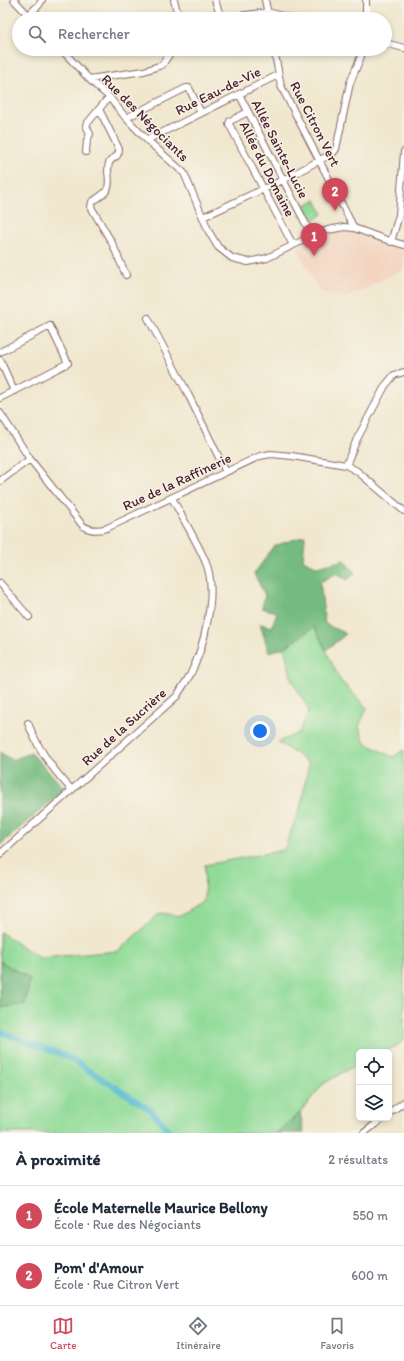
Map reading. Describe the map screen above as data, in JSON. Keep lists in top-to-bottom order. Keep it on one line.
{"streets":{"street":["Rue Eau-de-Vie","Rue des Négociants","Rue Citron Vert","Allée Sainte-Lucie","Allée du Domaine","Rue de la Raffinerie","Rue de la Sucrière"]},"crossings":[["Rue Eau-de-Vie","Rue des Négociants"],["Rue Eau-de-Vie","Rue Citron Vert"],["Rue Eau-de-Vie","Allée Sainte-Lucie"],["Rue des Négociants","Rue Citron Vert"],["Rue des Négociants","Allée Sainte-Lucie"],["Rue des Négociants","Allée du Domaine"],["Allée Sainte-Lucie","Allée du Domaine"],["Rue de la Raffinerie","Rue de la Sucrière"]],"page":{"search":"Rechercher","pins":["2","1"],"heading":["À proximité","2 résultats"],"list":[{"mark":"1","name":"École Maternelle Maurice Bellony","note":"École · Rue des Négociants","value":"550 m"},{"mark":"2","name":"Pom' d'Amour","note":"École · Rue Citron Vert","value":"600 m"}],"nav":["Carte","Itinéraire","Favoris"]}}
